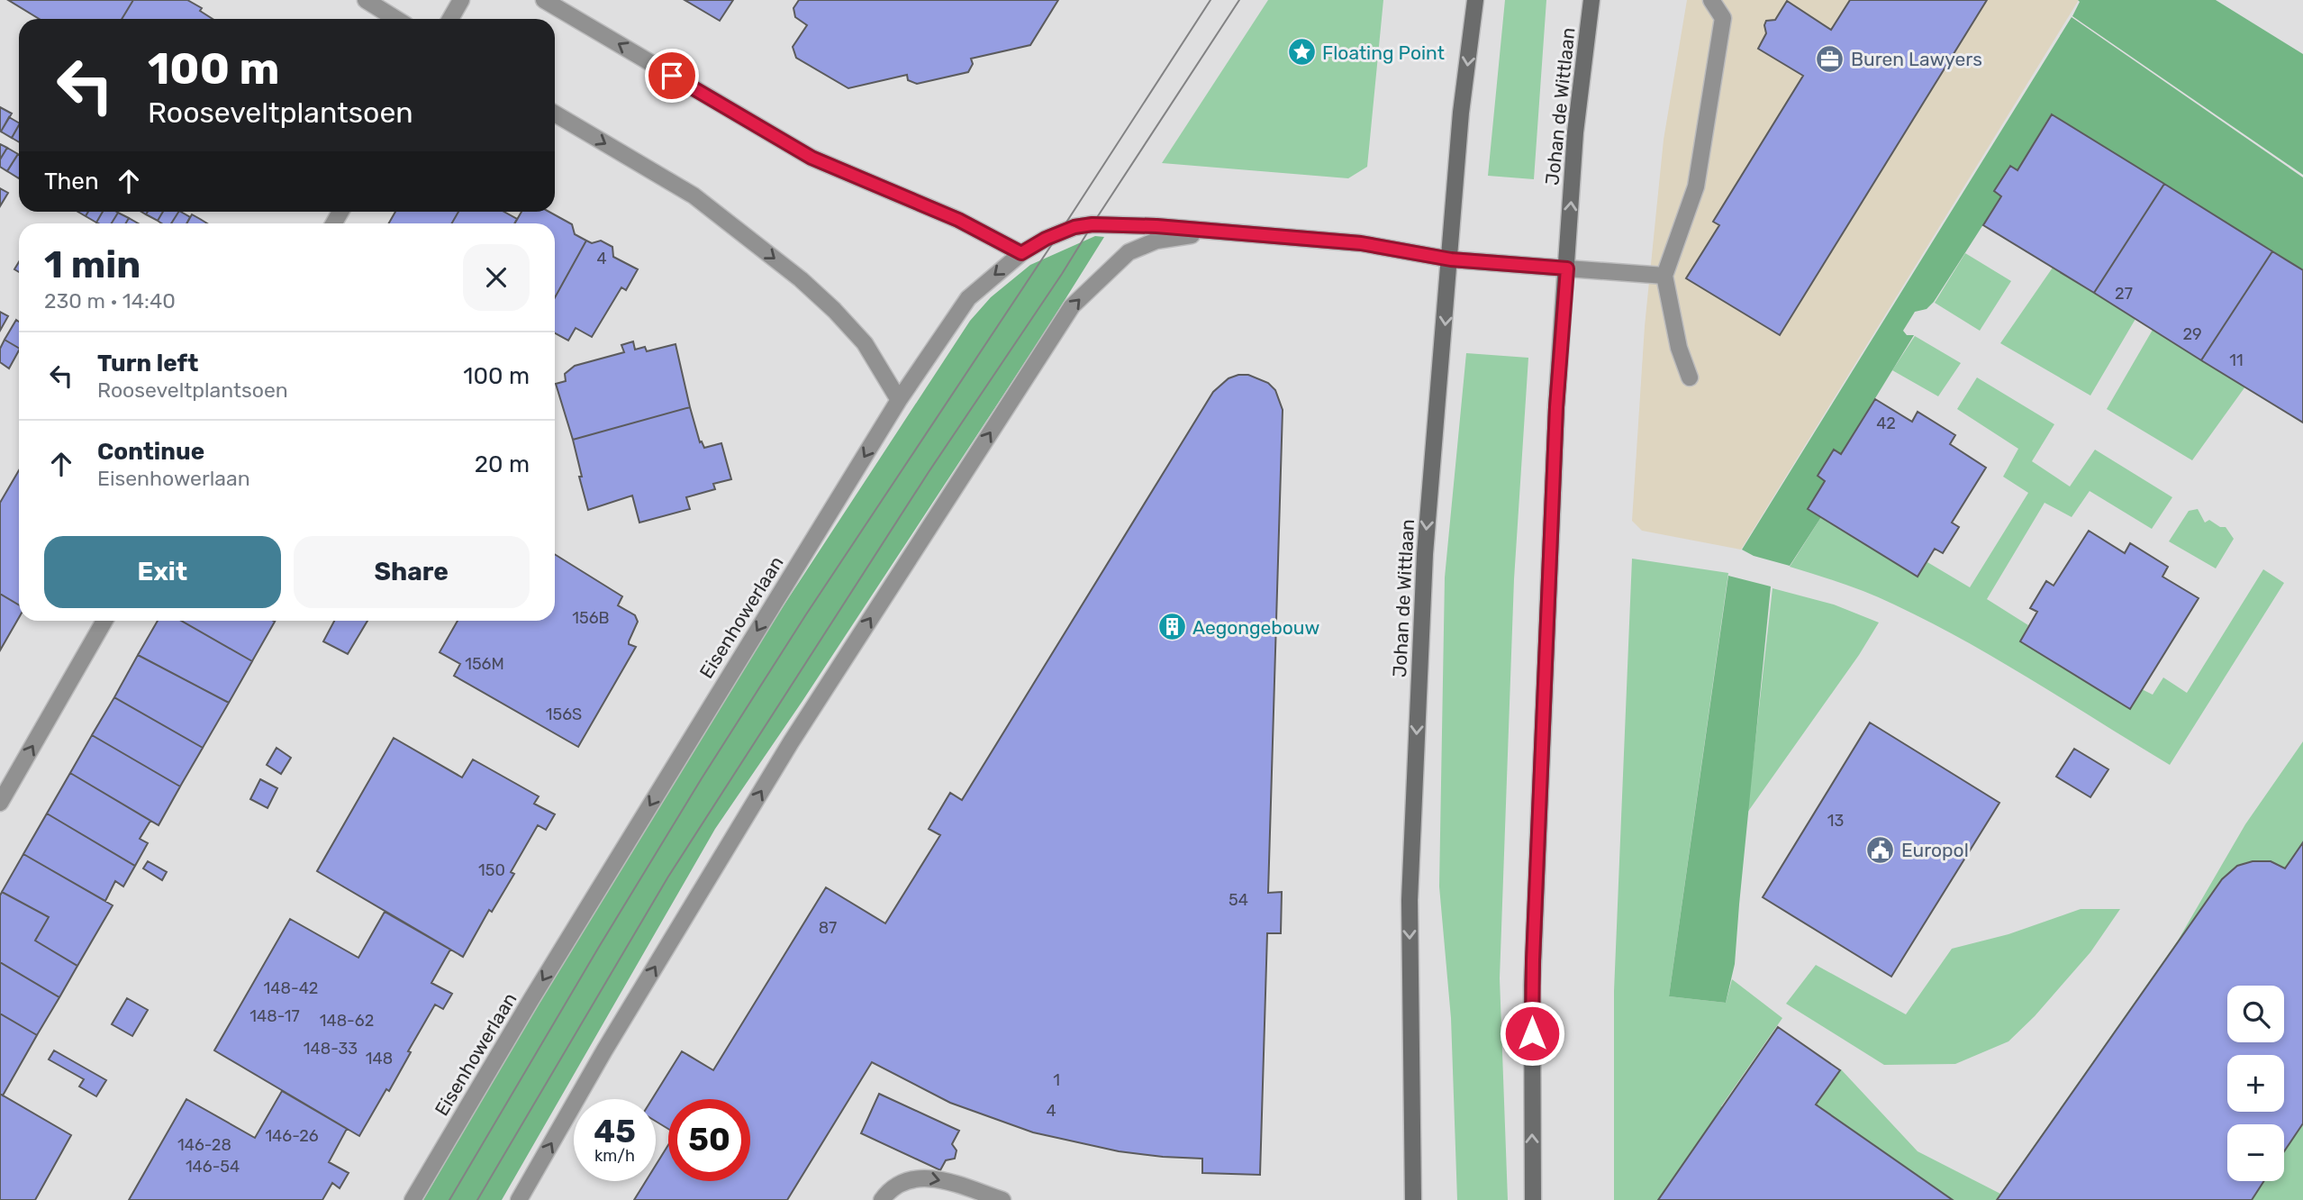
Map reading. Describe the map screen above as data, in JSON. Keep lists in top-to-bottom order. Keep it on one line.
{"streets":{"main road":["Johan de Wittlaan"],"street":["Eisenhowerlaan"]},"crossings":[["Johan de Wittlaan","Eisenhowerlaan"]],"places":{"place":["Floating Point"],"office":["Buren Lawyers"],"building":["Aegongebouw"],"public building":["Europol"]},"house_numbers":["4","27","29","11","42","156B","156M","156S","13","150","54","87","148-42","148-17","148-62","148-33","148","1","4","146-26","146-28","146-54"],"page":{"turn":["100 m","Rooseveltplantsoen"],"then":"Then","heading":["1 min","230 m · 14:40"],"list":[{"name":"Turn left","note":"Rooseveltplantsoen","value":"100 m"},{"name":"Continue","note":"Eisenhowerlaan","value":"20 m"}],"buttons":["Exit","Share"],"map_buttons":["+","−"],"speed":"45 km/h","limit":"50"}}
